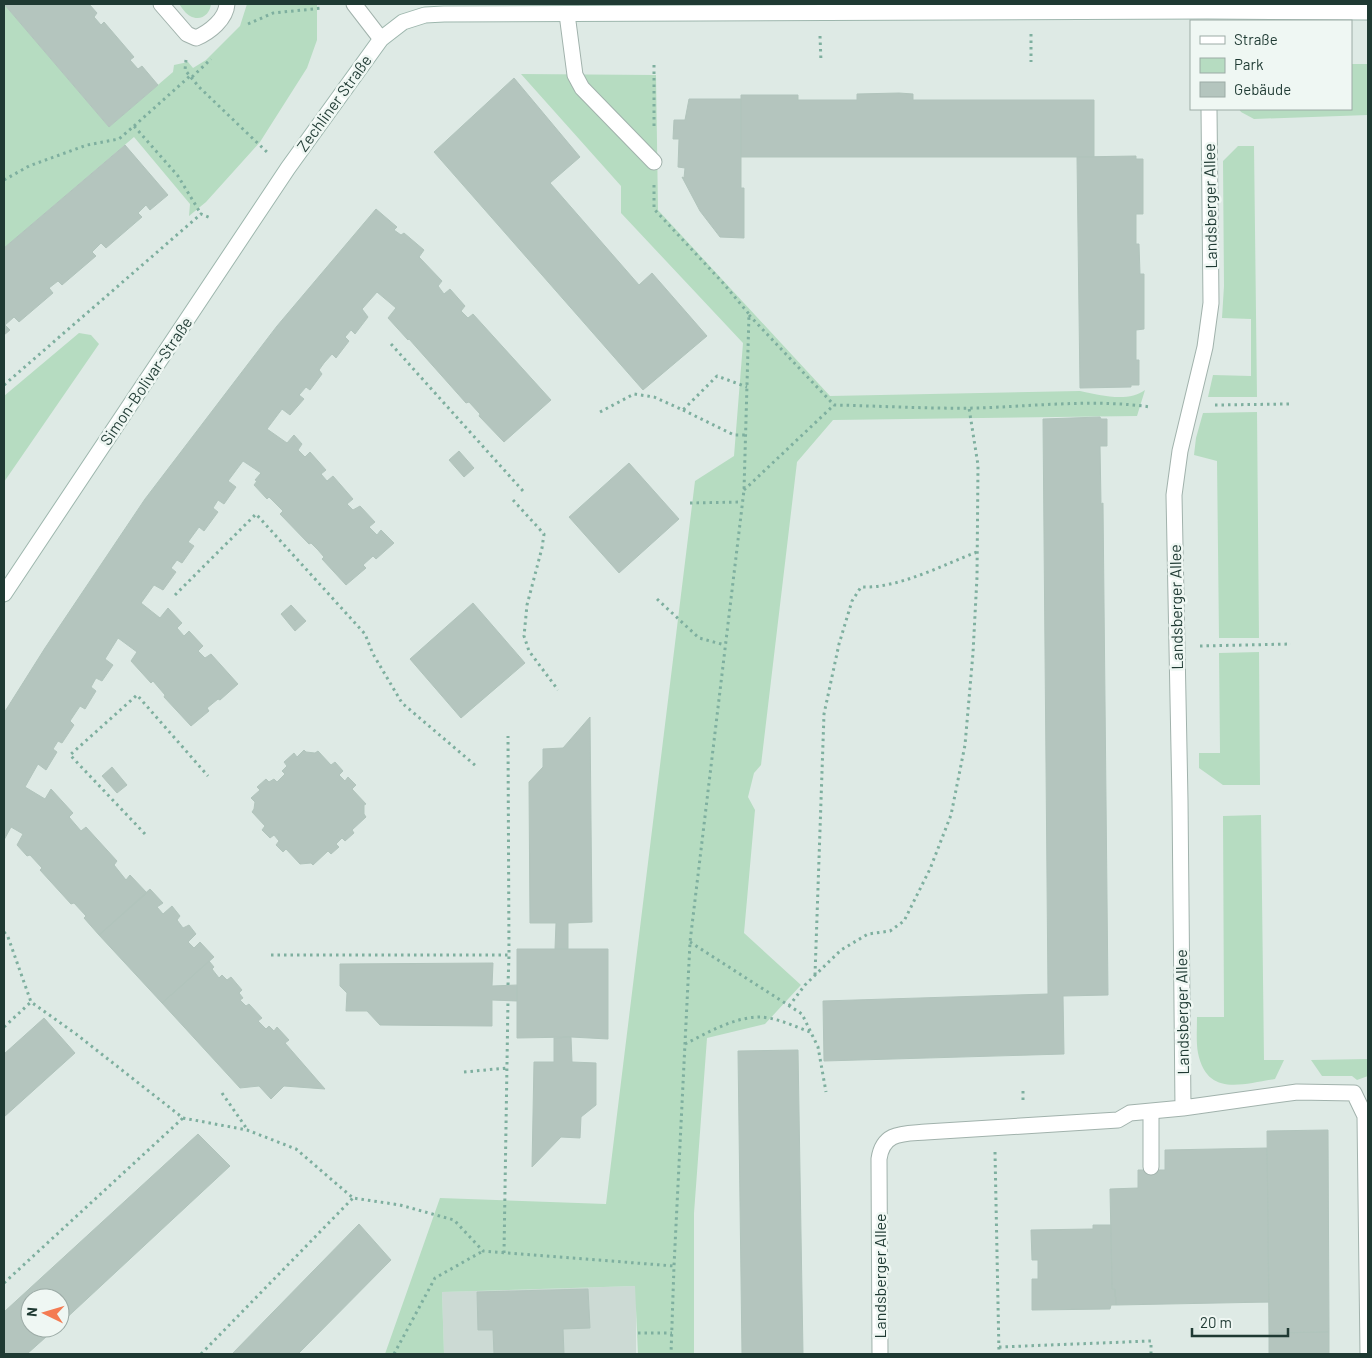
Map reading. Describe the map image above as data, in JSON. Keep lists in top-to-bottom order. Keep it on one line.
{"streets":{"street":["Zechliner Straße","Landsberger Allee","Simon-Bolivar-Straße"]},"crossings":[["Zechliner Straße","Simon-Bolivar-Straße"]],"legend":["Straße","Park","Gebäude"],"scale_bar":"20 m","north":"left"}
